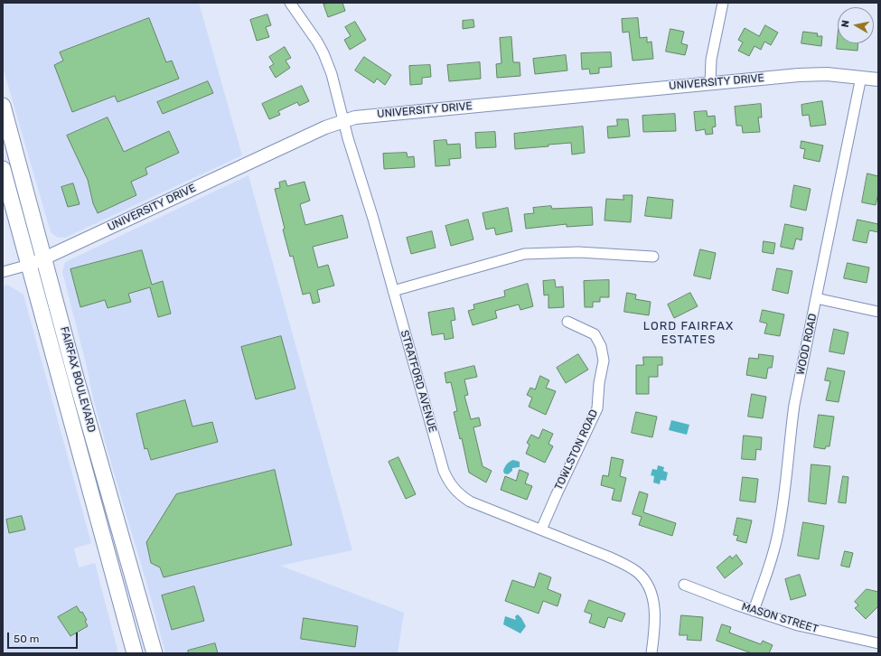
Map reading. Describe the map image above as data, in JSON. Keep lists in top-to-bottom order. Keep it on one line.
{"streets":{"main road":["FAIRFAX BOULEVARD"],"street":["UNIVERSITY DRIVE","WOOD ROAD","STRATFORD AVENUE","TOWLSTON ROAD","MASON STREET"]},"crossings":[["UNIVERSITY DRIVE","WOOD ROAD"],["UNIVERSITY DRIVE","FAIRFAX BOULEVARD"],["UNIVERSITY DRIVE","STRATFORD AVENUE"],["WOOD ROAD","MASON STREET"],["STRATFORD AVENUE","TOWLSTON ROAD"]],"districts":["LORD FAIRFAX ESTATES"],"scale_bar":"50 m","north":"left"}
